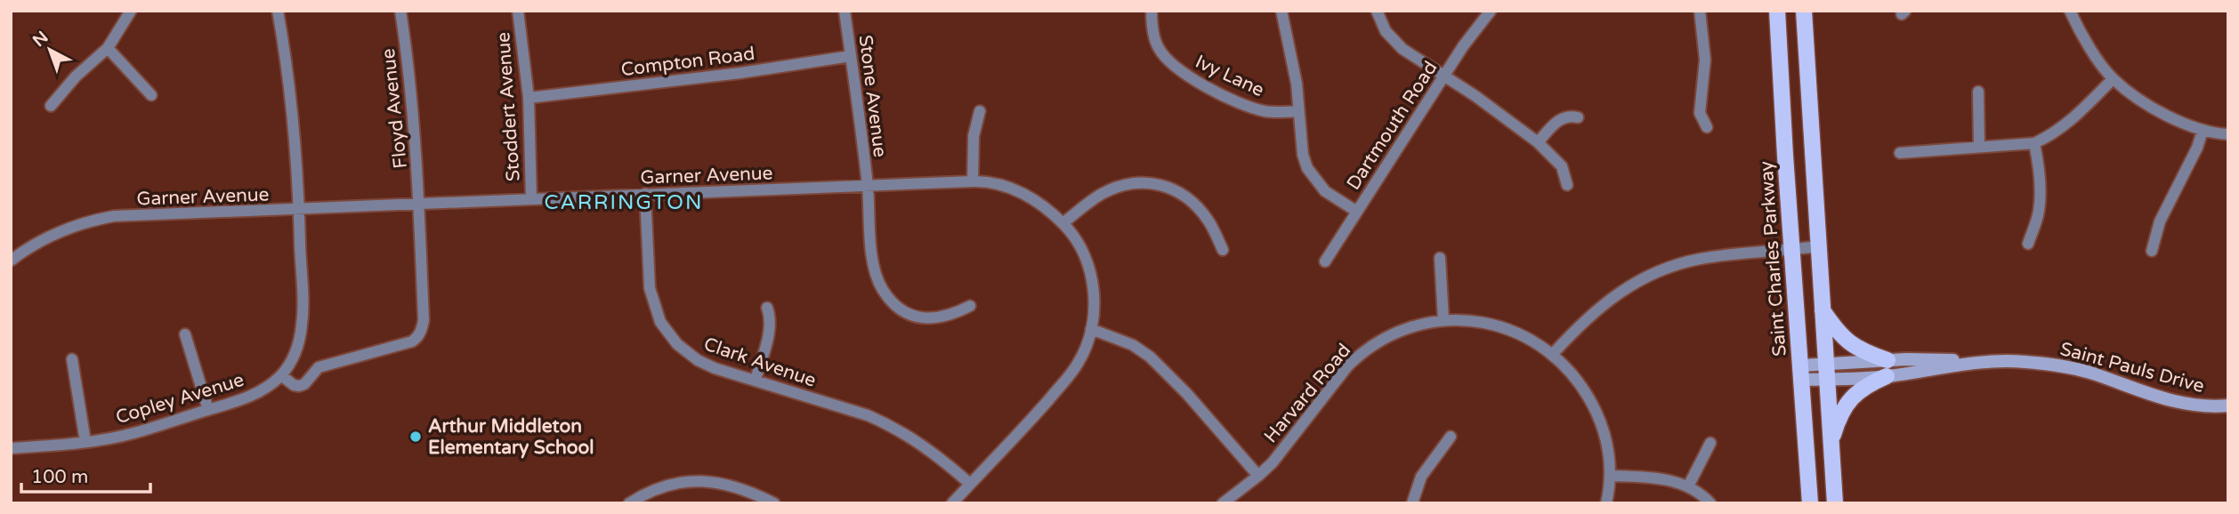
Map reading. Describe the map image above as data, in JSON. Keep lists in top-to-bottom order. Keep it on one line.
{"streets":{"main road":["Saint Charles Parkway"],"street":["Compton Road","Ivy Lane","Stone Avenue","Stoddert Avenue","Floyd Avenue","Dartmouth Road","Garner Avenue","Clark Avenue","Saint Pauls Drive","Harvard Road","Copley Avenue"]},"crossings":[["Compton Road","Stone Avenue"],["Compton Road","Stoddert Avenue"],["Stone Avenue","Garner Avenue"],["Stoddert Avenue","Garner Avenue"],["Floyd Avenue","Garner Avenue"],["Floyd Avenue","Copley Avenue"],["Garner Avenue","Clark Avenue"],["Garner Avenue","Copley Avenue"],["Saint Charles Parkway","Saint Pauls Drive"]],"districts":["CARRINGTON"],"places":["Arthur Middleton Elementary School"],"scale_bar":"100 m","north":"top left"}
